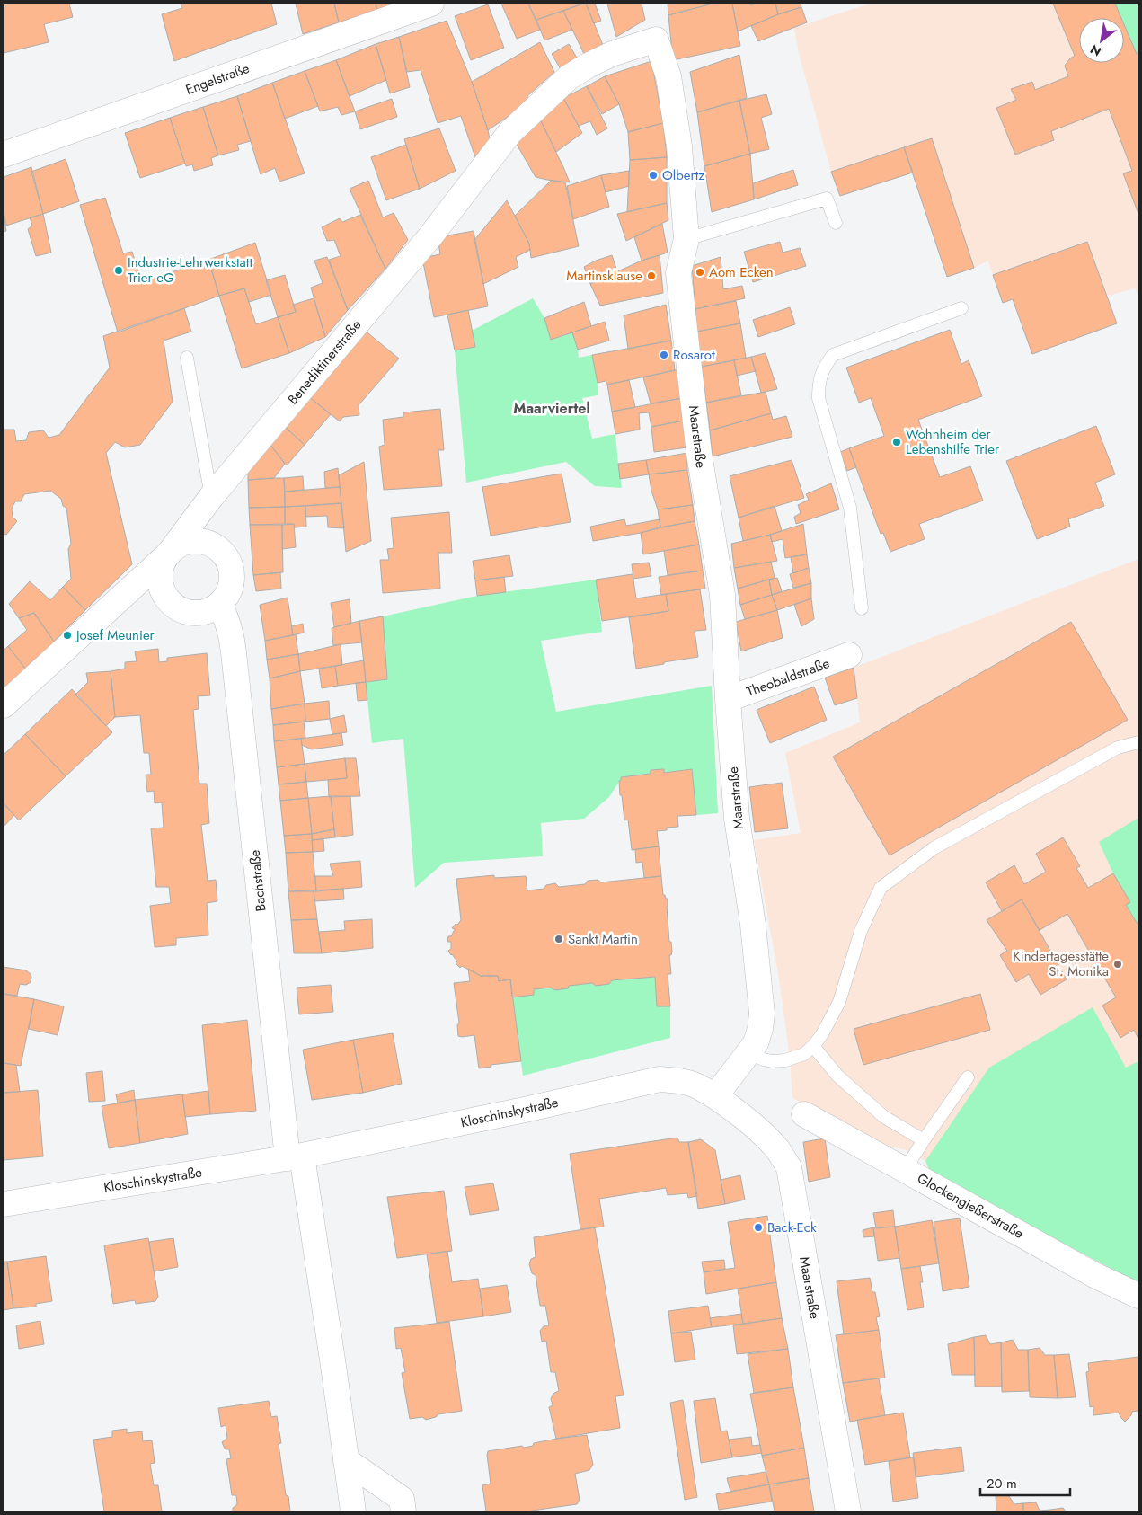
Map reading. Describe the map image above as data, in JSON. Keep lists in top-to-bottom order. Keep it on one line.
{"streets":{"street":["Engelstraße","Benediktinerstraße","Maarstraße","Theobaldstraße","Bachstraße","Kloschinskystraße","Glockengießerstraße"]},"crossings":[["Benediktinerstraße","Maarstraße"],["Benediktinerstraße","Bachstraße"],["Maarstraße","Theobaldstraße"],["Maarstraße","Kloschinskystraße"],["Bachstraße","Kloschinskystraße"]],"districts":["Maarviertel"],"places":["Olbertz","Industrie-Lehrwerkstatt Trier eG","Aom Ecken","Martinsklause","Rosarot","Wohnheim der Lebenshilfe Trier","Josef Meunier","Sankt Martin","Kindertagesstätte St. Monika","Back-Eck"],"scale_bar":"20 m","north":"bottom left"}
